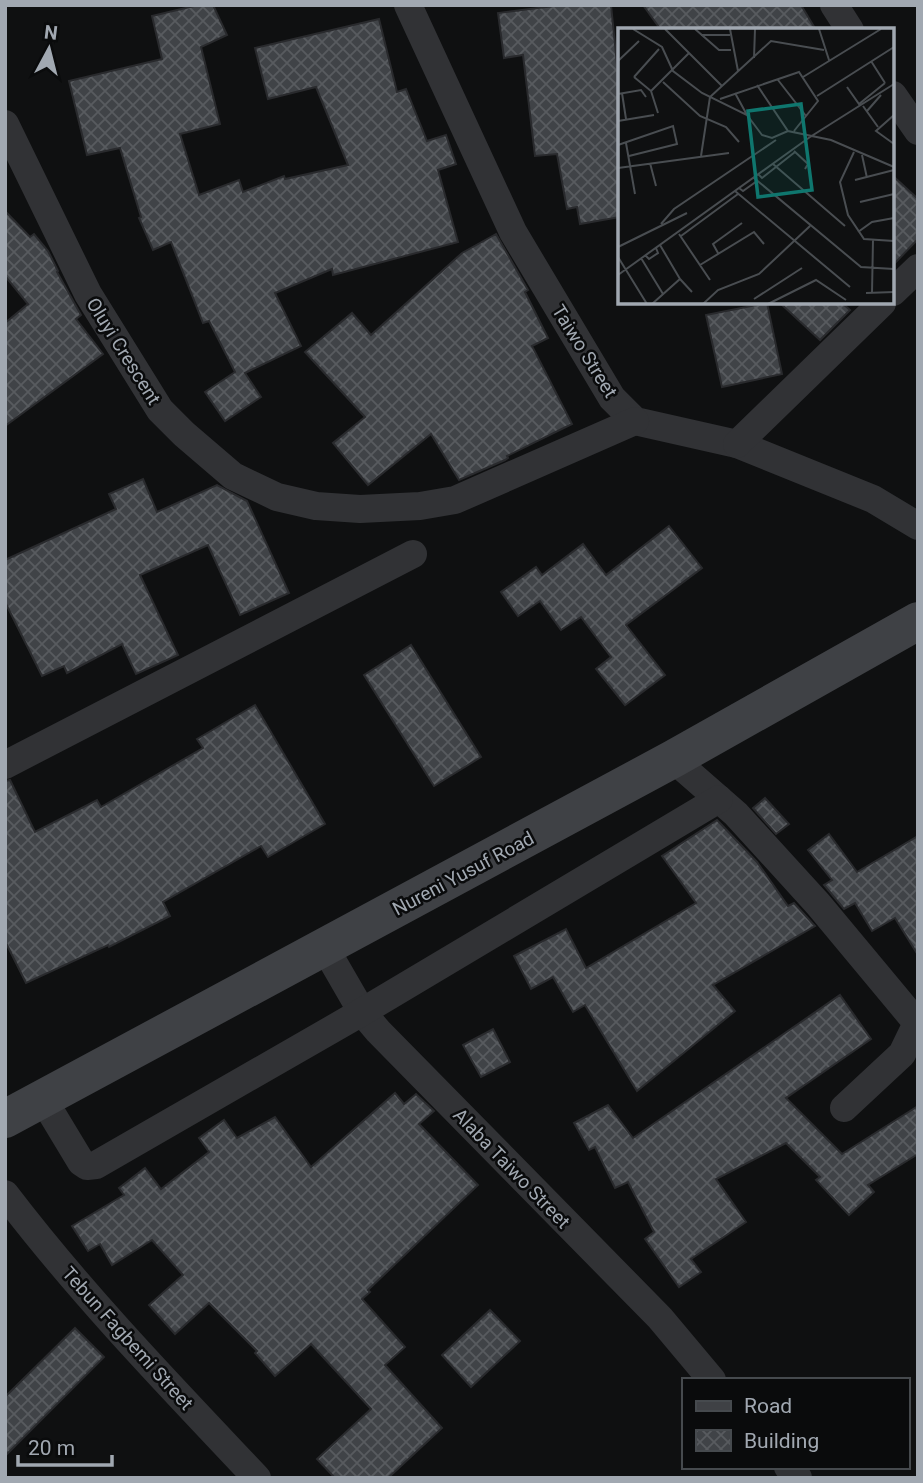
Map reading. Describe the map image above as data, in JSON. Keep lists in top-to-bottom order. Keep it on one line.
{"streets":{"street":["Oluyi Crescent","Taiwo Street","Nureni Yusuf Road","Alaba Taiwo Street","Tebun Fagbemi Street"]},"crossings":[["Oluyi Crescent","Taiwo Street"],["Nureni Yusuf Road","Alaba Taiwo Street"]],"legend":["Road","Building"],"scale_bar":"20 m","north":"top"}
